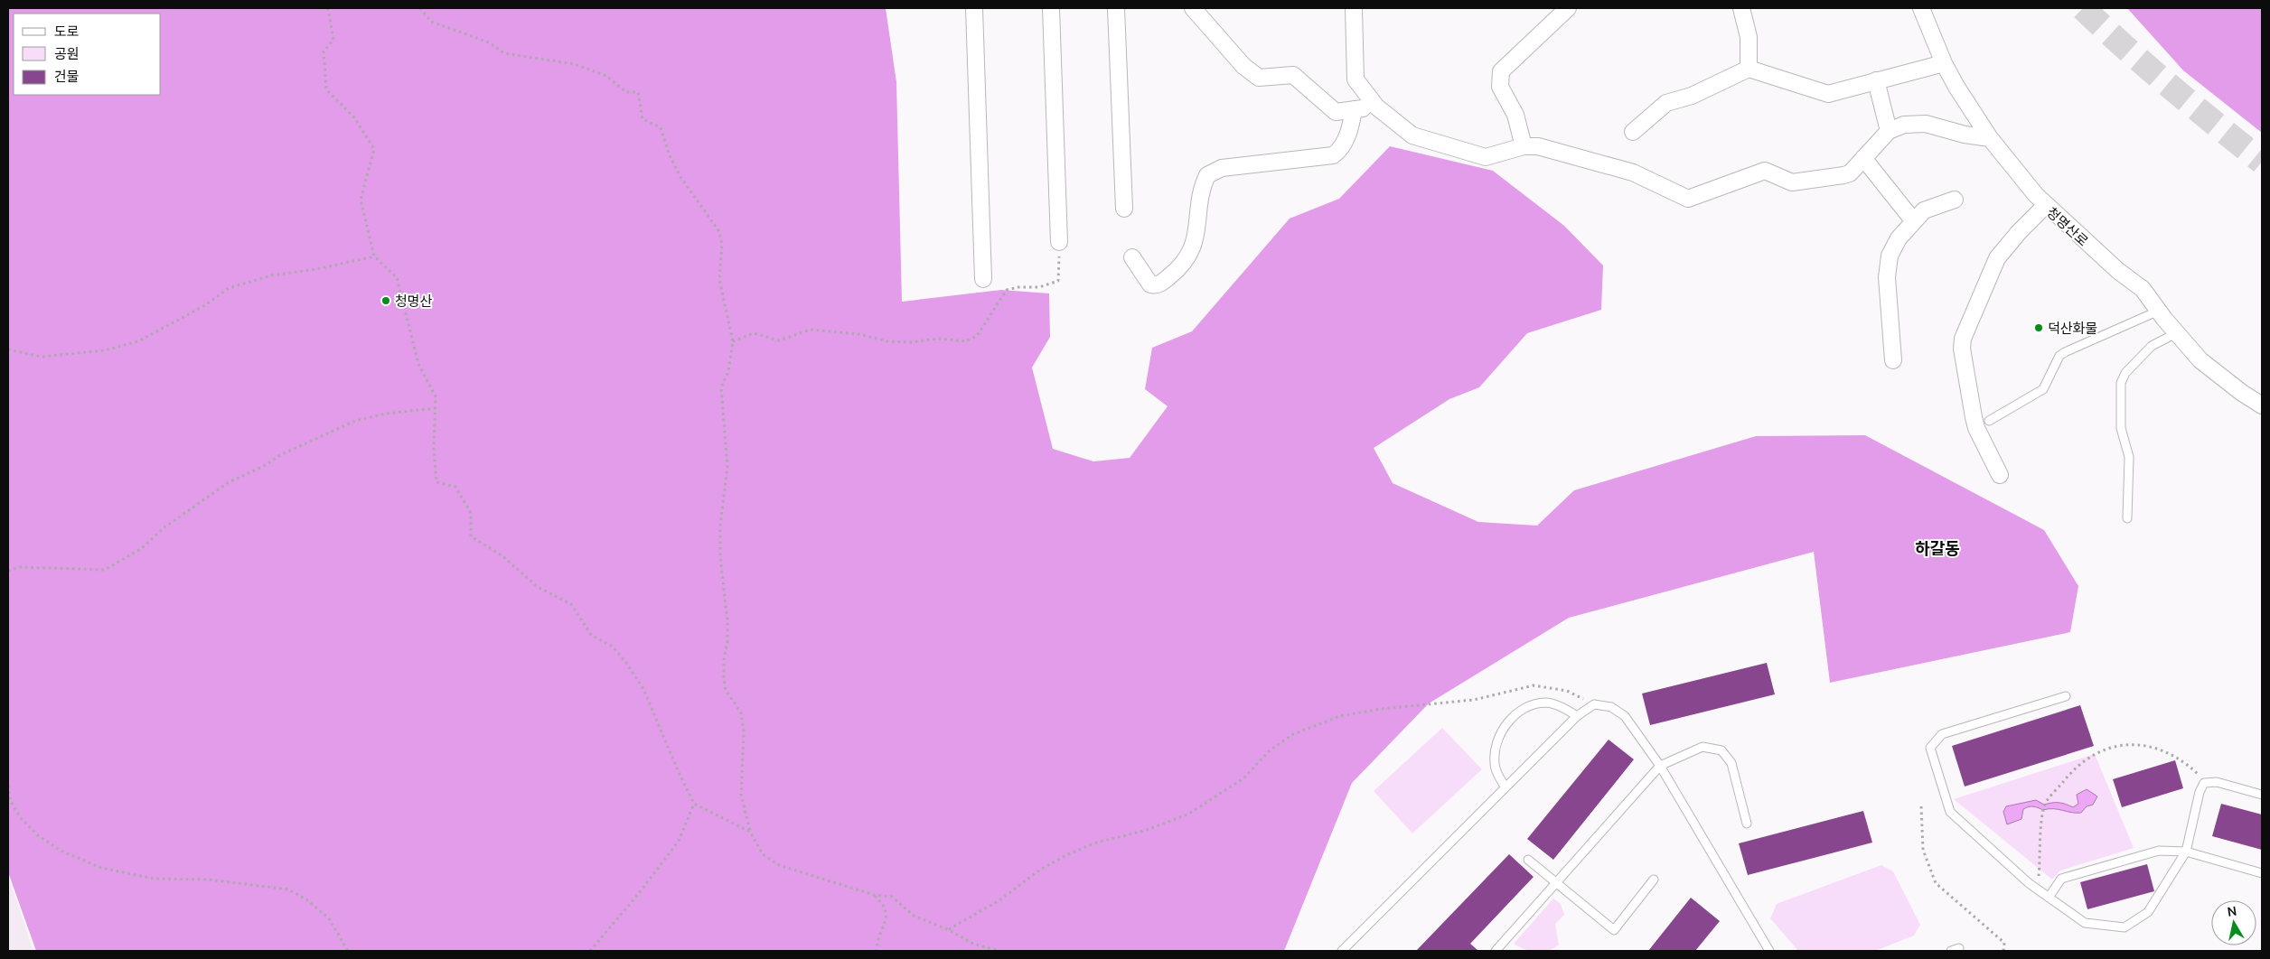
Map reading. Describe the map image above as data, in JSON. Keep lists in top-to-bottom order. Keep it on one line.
{"streets":{"street":["청명산로"]},"districts":["하갈동"],"places":["청명산","덕산화물"],"legend":["도로","공원","건물"],"north":"top"}
